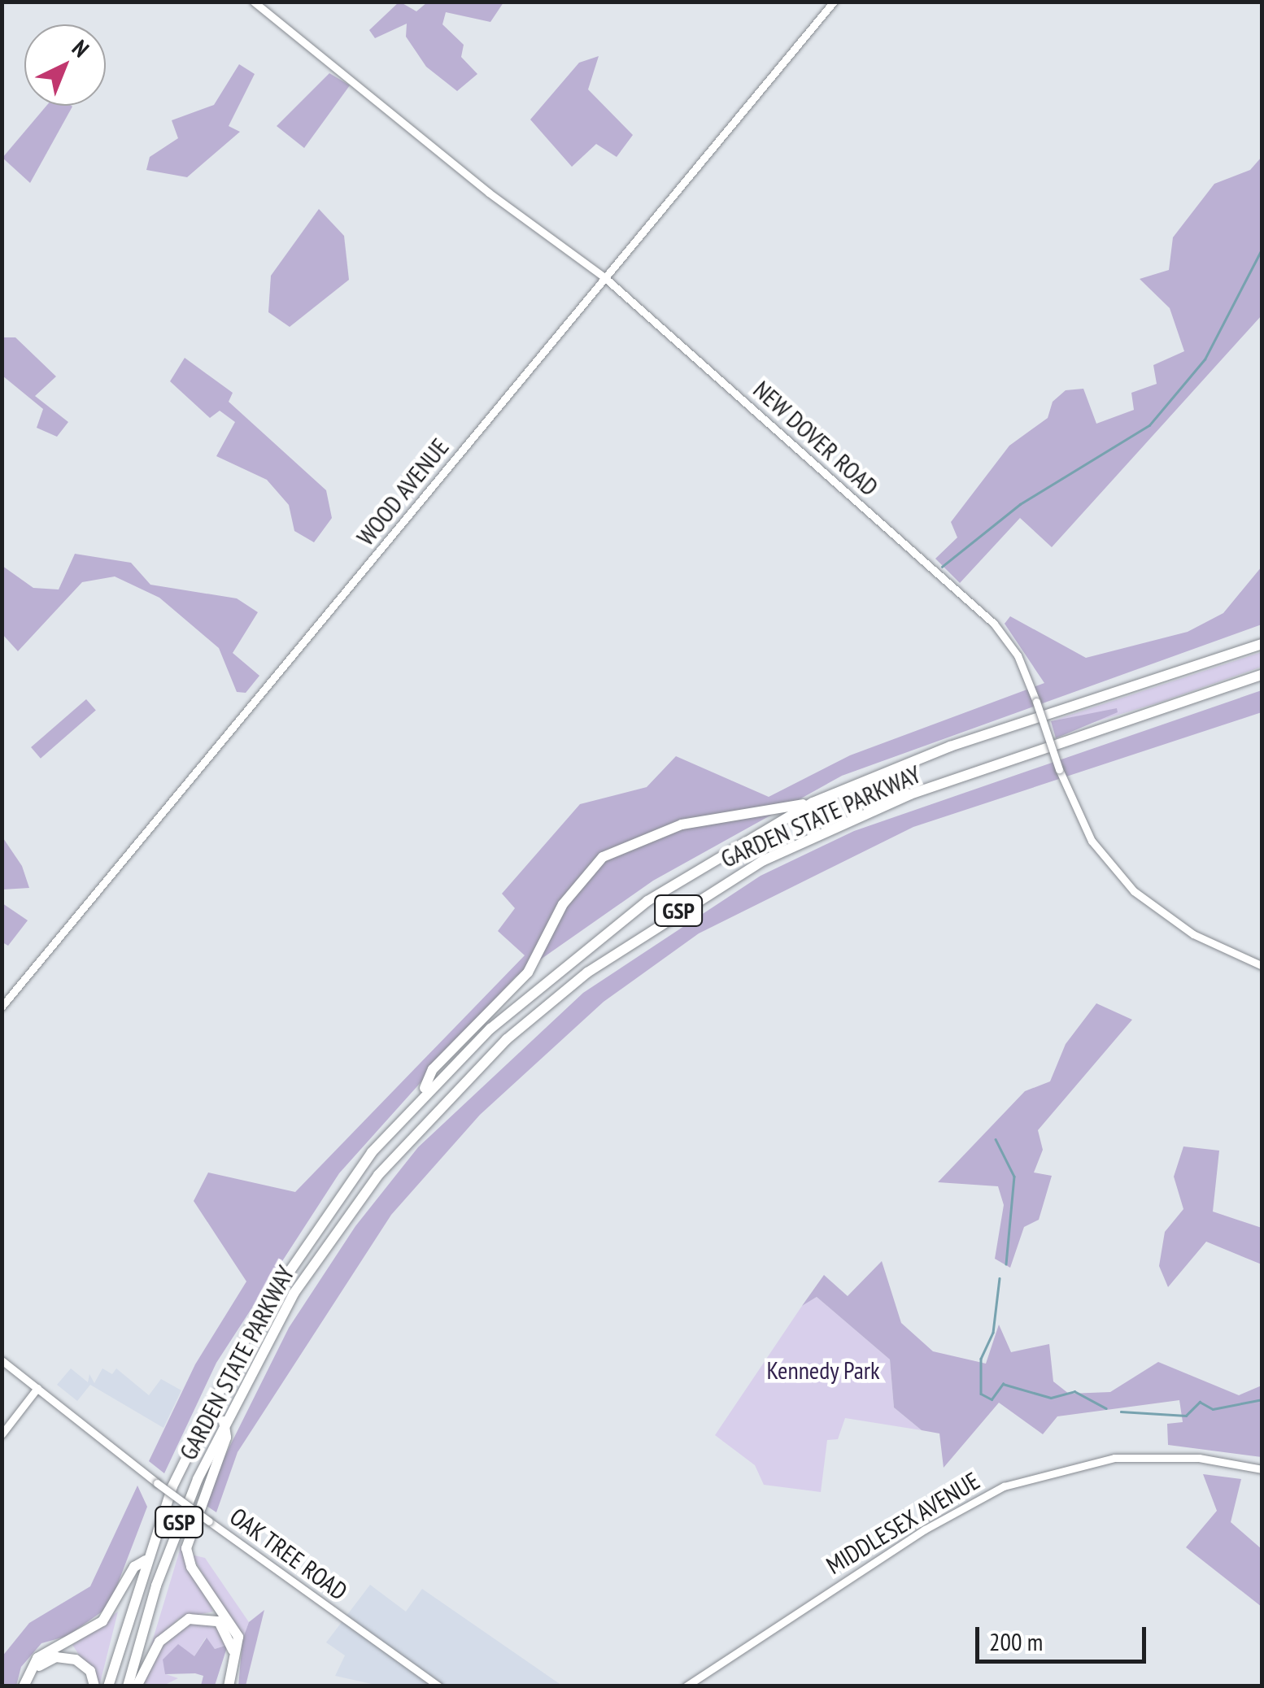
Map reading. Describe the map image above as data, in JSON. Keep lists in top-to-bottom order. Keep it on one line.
{"streets":{"highway":["GARDEN STATE PARKWAY","GSP"],"street":["NEW DOVER ROAD","WOOD AVENUE","MIDDLESEX AVENUE","OAK TREE ROAD"]},"crossings":[["NEW DOVER ROAD","WOOD AVENUE"]],"parks":["Kennedy Park"],"scale_bar":"200 m","north":"top right"}
